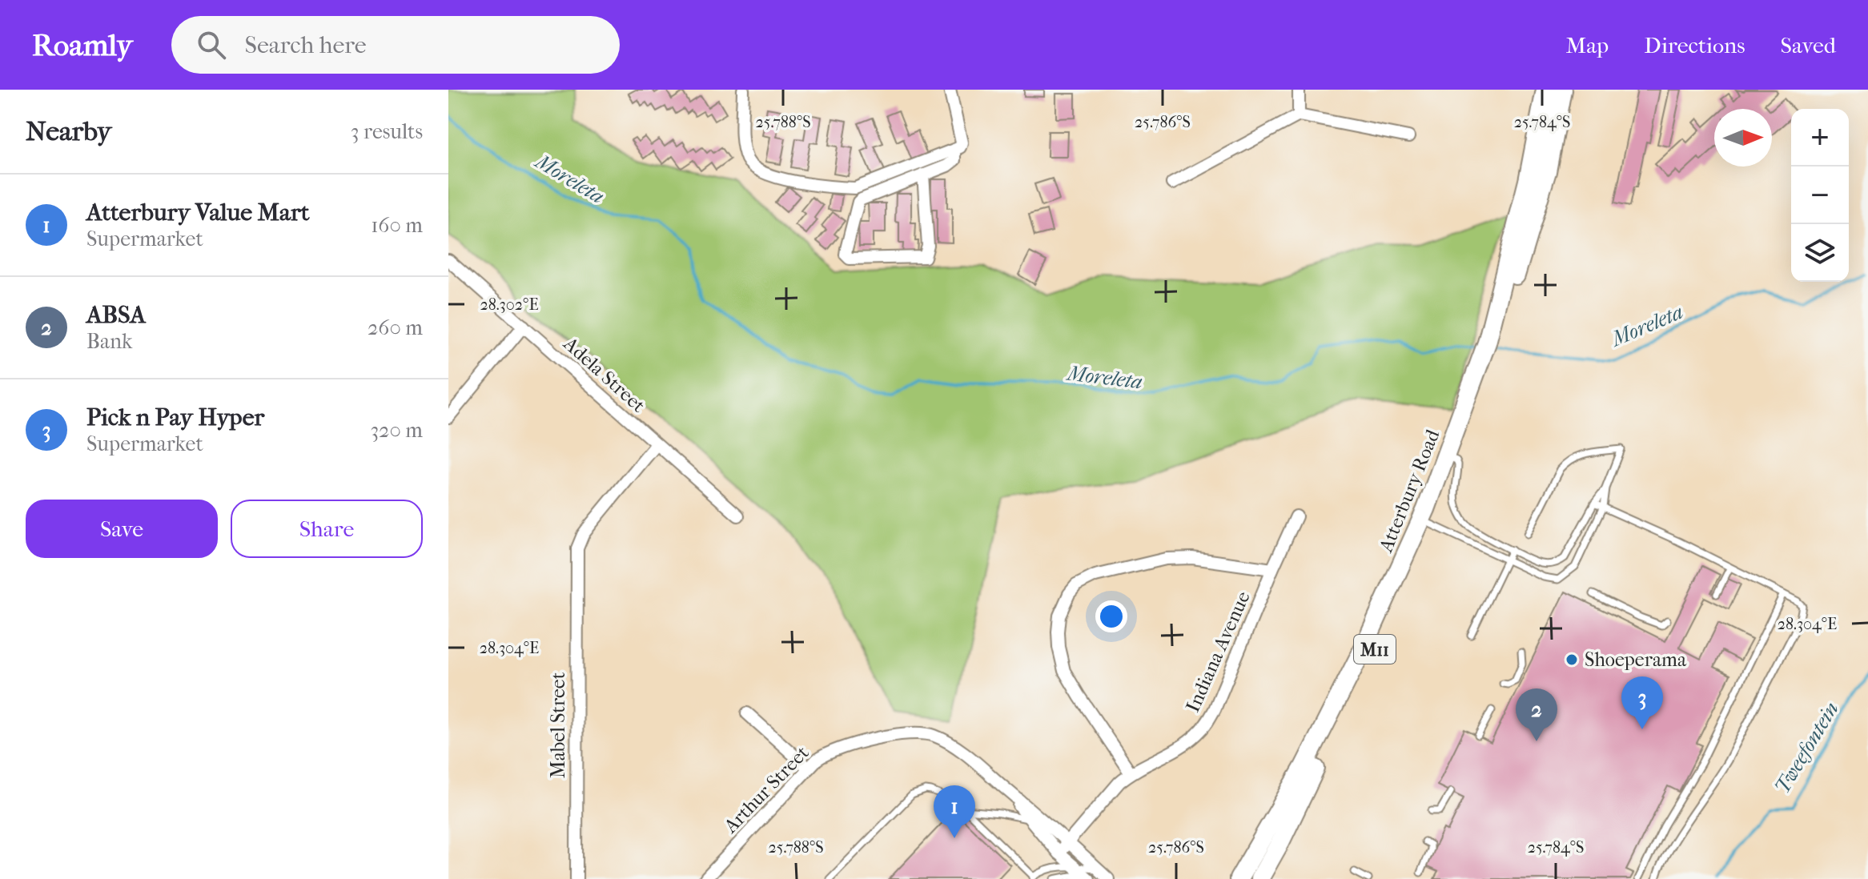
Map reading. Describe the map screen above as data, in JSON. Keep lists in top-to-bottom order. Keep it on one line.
{"streets":{"main road":["Atterbury Road","M11"],"street":["Adela Street","Indiana Avenue","Mabel Street","Arthur Street"]},"crossings":[["Adela Street","Mabel Street"]],"water":["Moreleta","Tweefontein"],"places":["Shoeperama"],"north":"right","page":{"header":"Roamly","search":"Search here","nav":["Map","Directions","Saved"],"heading":["Nearby","3 results"],"map_buttons":["+","−"],"list":[{"mark":"1","name":"Atterbury Value Mart","note":"Supermarket","value":"160 m"},{"mark":"2","name":"ABSA","note":"Bank","value":"260 m"},{"mark":"3","name":"Pick n Pay Hyper","note":"Supermarket","value":"320 m"}],"buttons":["Save","Share"],"pins":["3","2","1"]},"coordinates":["25.788°S","25.786°S","25.784°S","28.302°E","28.304°E"]}
